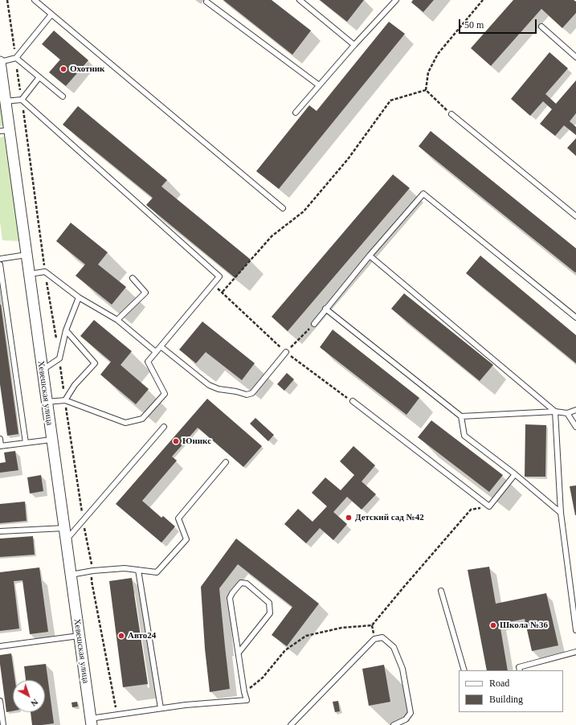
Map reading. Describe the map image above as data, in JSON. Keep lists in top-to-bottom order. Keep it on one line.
{"streets":{"street":["Хевешская улица"]},"places":["Охотник","Юникс","Детский сад №42","Школа №36","Авто24"],"legend":["Road","Building"],"scale_bar":"50 m","north":"bottom right"}
